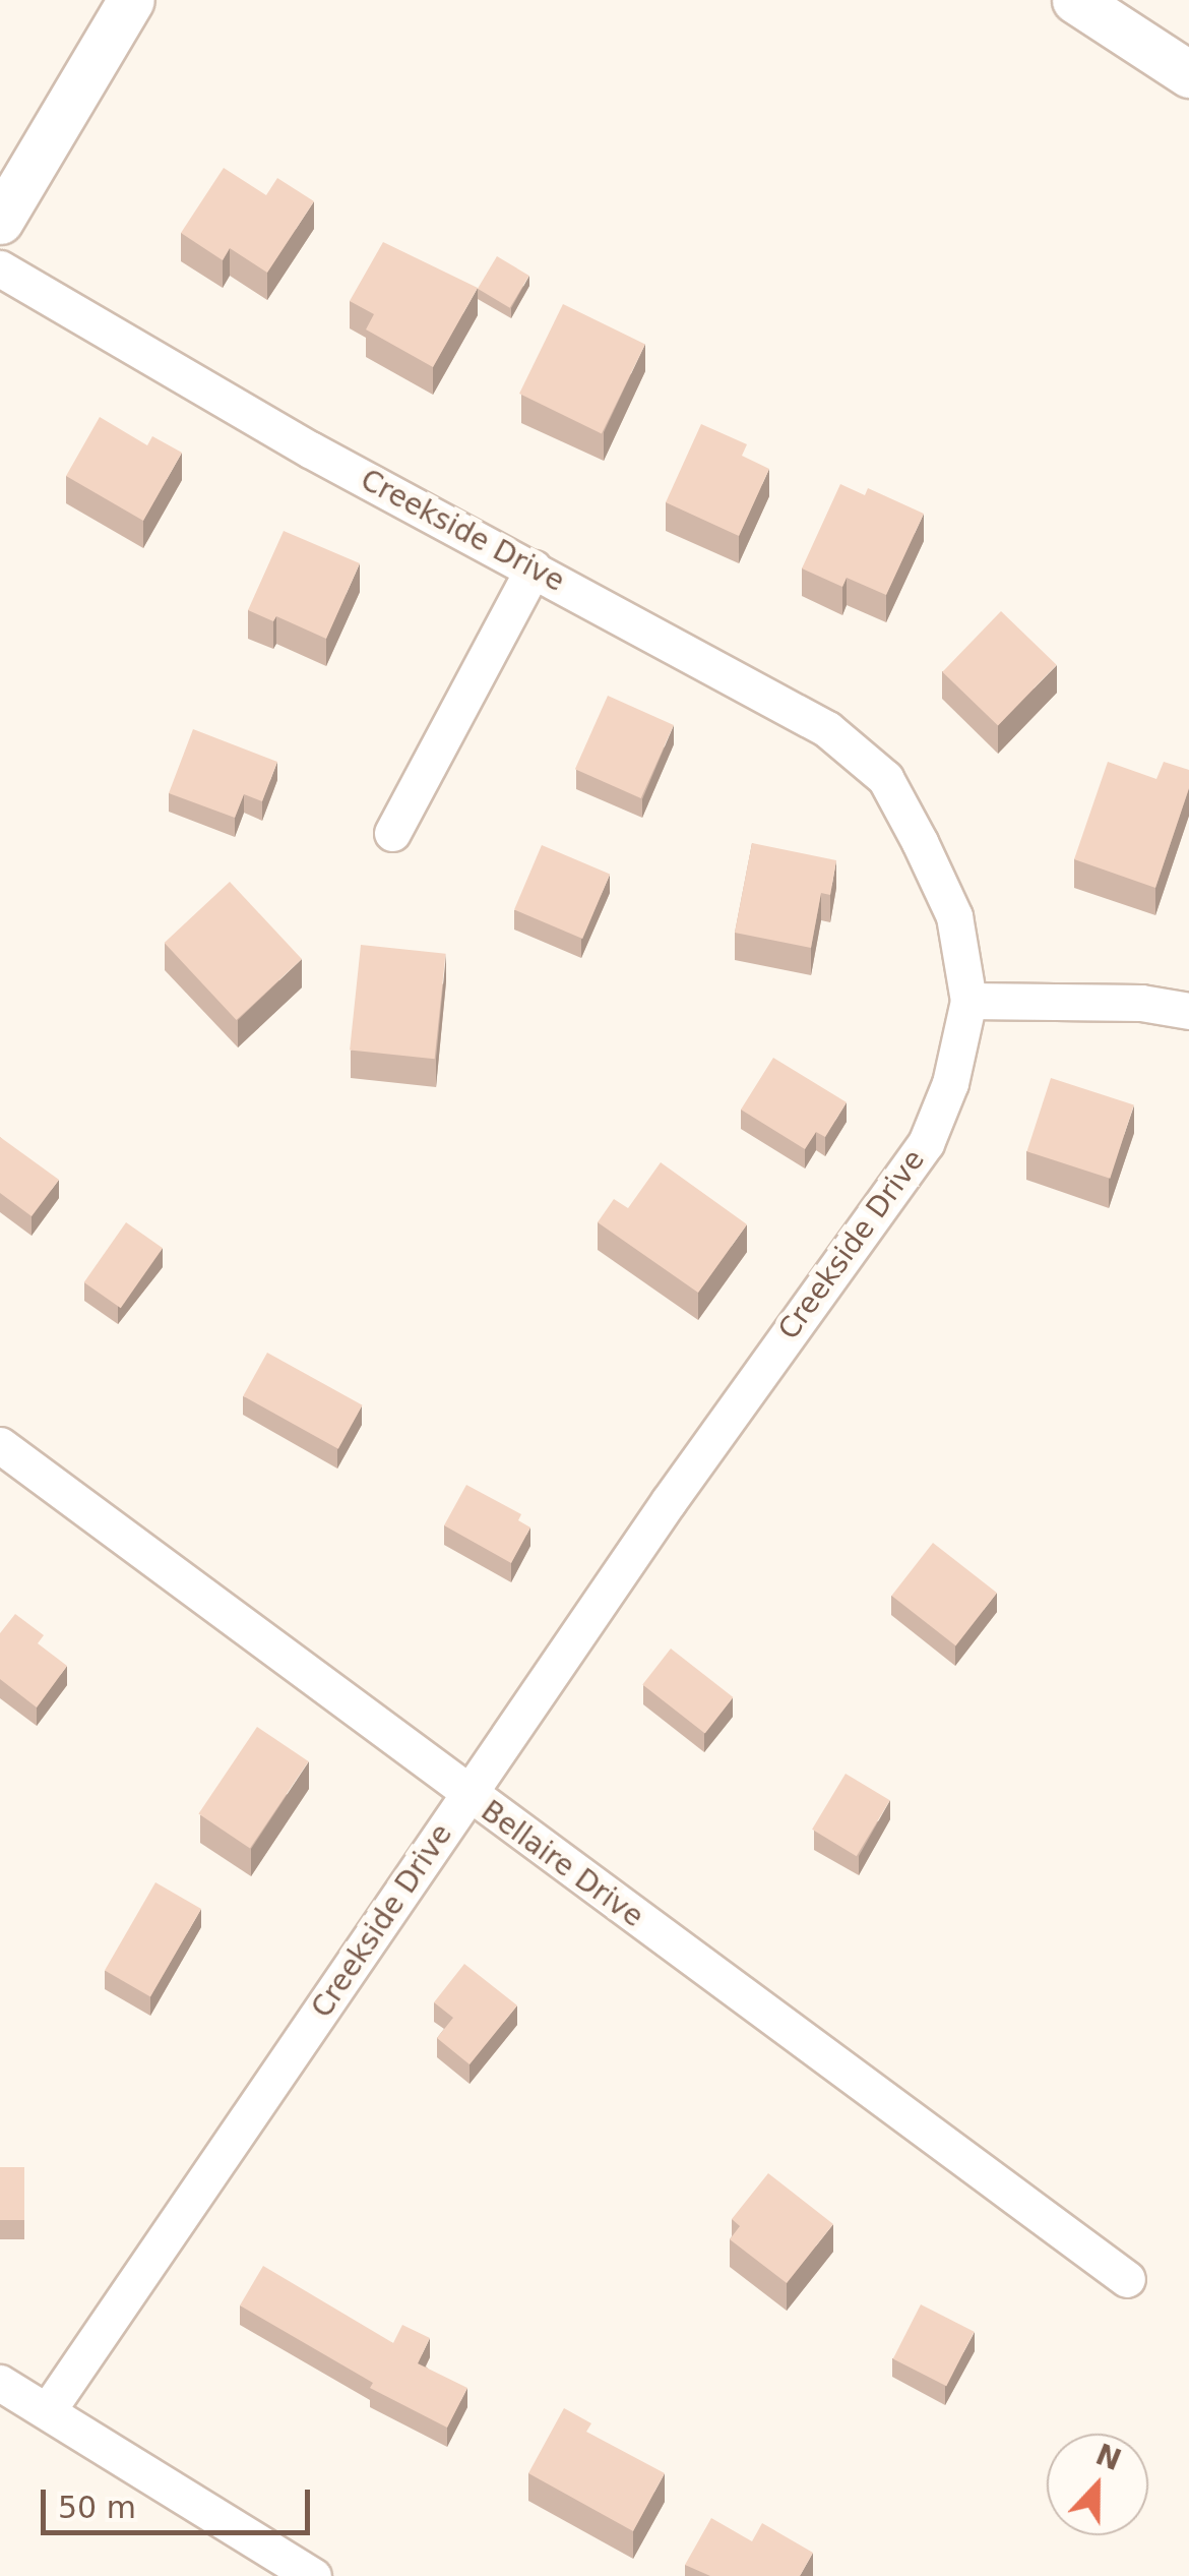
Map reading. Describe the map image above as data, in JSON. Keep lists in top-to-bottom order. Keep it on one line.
{"streets":{"street":["Creekside Drive","Bellaire Drive"]},"crossings":[["Creekside Drive","Bellaire Drive"]],"scale_bar":"50 m","north":"top"}
